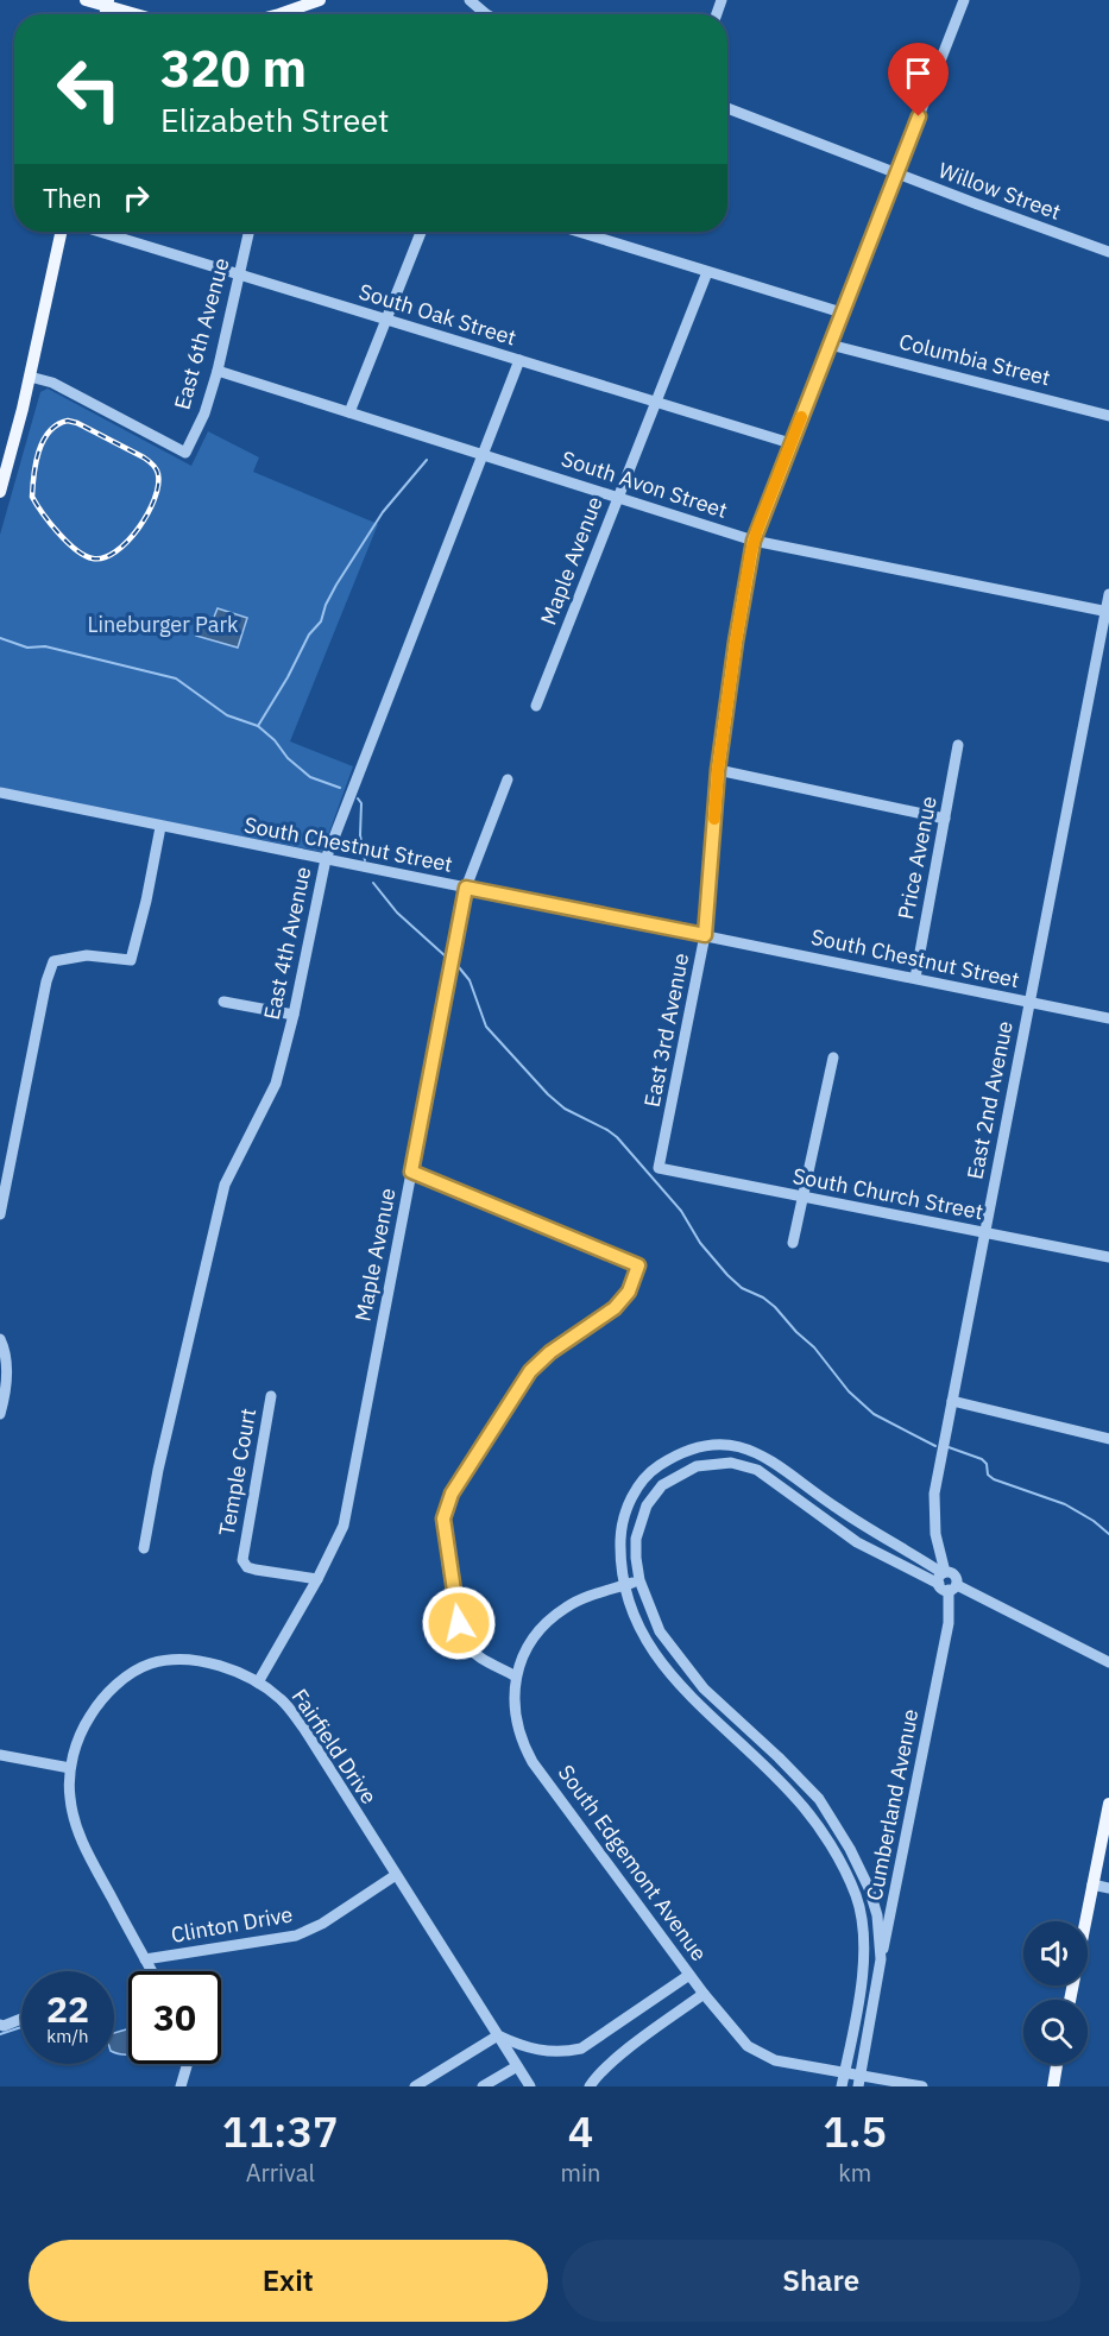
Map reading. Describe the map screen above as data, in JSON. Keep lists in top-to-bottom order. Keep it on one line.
{"streets":{"street":["Willow Street","South Oak Street","East 6th Avenue","Columbia Street","South Avon Street","Maple Avenue","South Chestnut Street","Price Avenue","East 4th Avenue","East 3rd Avenue","East 2nd Avenue","South Church Street","Temple Court","Fairfield Drive","Cumberland Avenue","South Edgemont Avenue","Clinton Drive"]},"crossings":[["Willow Street","East 3rd Avenue"],["South Oak Street","East 6th Avenue"],["South Oak Street","Maple Avenue"],["South Oak Street","East 4th Avenue"],["South Oak Street","East 3rd Avenue"],["East 6th Avenue","South Avon Street"],["Columbia Street","East 3rd Avenue"],["South Avon Street","Maple Avenue"],["South Avon Street","East 4th Avenue"],["South Avon Street","East 3rd Avenue"],["South Avon Street","East 2nd Avenue"],["Maple Avenue","South Chestnut Street"],["Maple Avenue","Temple Court"],["Maple Avenue","Fairfield Drive"],["South Chestnut Street","Price Avenue"],["South Chestnut Street","East 4th Avenue"],["South Chestnut Street","East 3rd Avenue"],["South Chestnut Street","East 2nd Avenue"],["East 3rd Avenue","South Church Street"],["East 2nd Avenue","South Church Street"],["East 2nd Avenue","Cumberland Avenue"],["Fairfield Drive","Clinton Drive"]],"parks":["Lineburger Park"],"page":{"turn":["320 m","Elizabeth Street"],"then":"Then","speed":"22 km/h","limit":"30","eta":["11:37","Arrival","4","min","1.5","km"],"buttons":["Exit","Share"]}}
